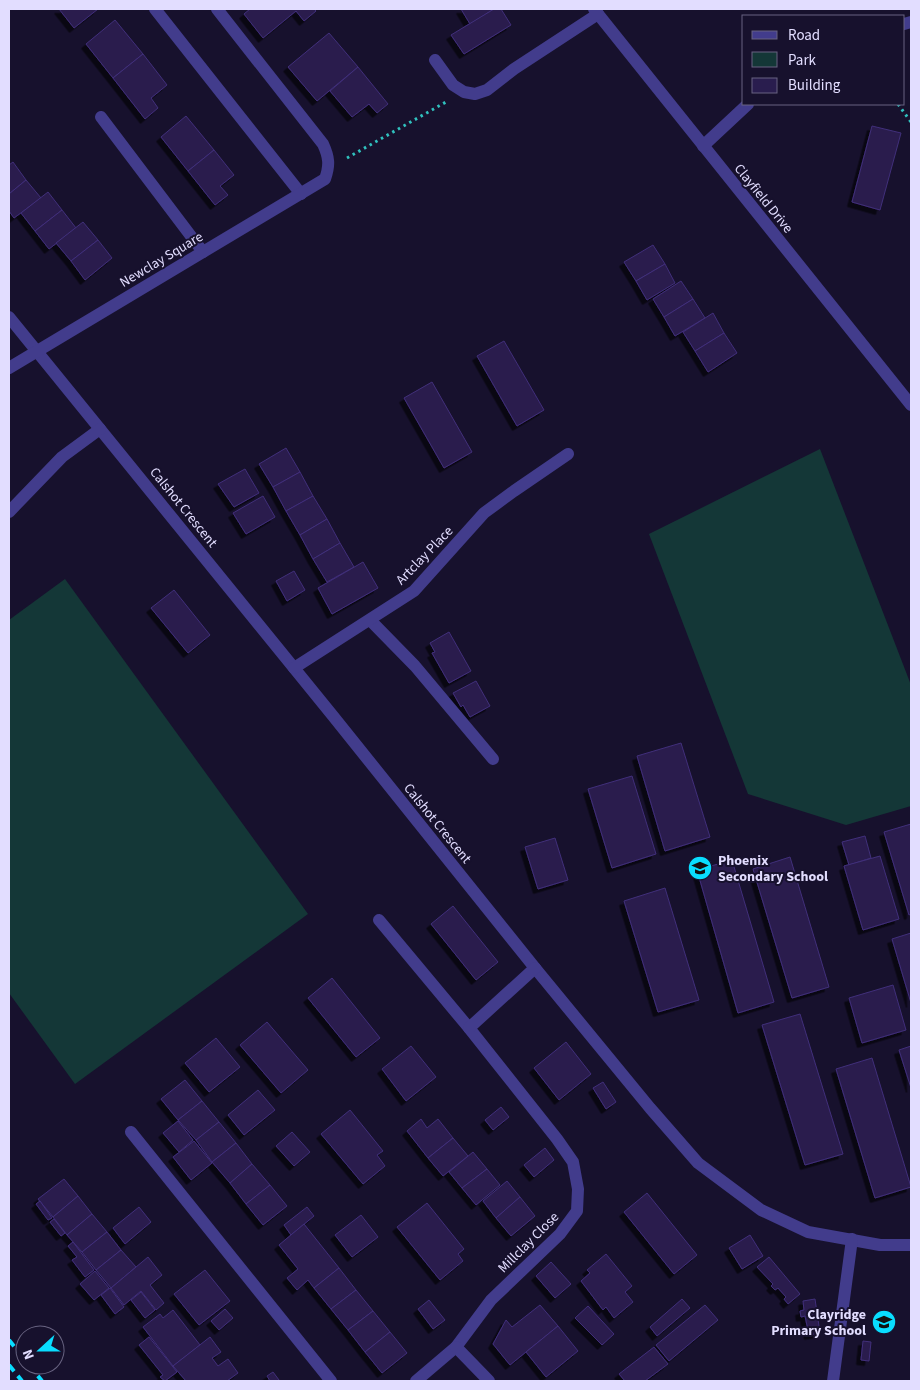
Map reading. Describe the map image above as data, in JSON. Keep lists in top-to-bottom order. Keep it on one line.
{"streets":{"street":["Clayfield Drive","Newclay Square","Calshot Crescent","Artclay Place","Millclay Close"]},"crossings":[["Newclay Square","Calshot Crescent"],["Calshot Crescent","Artclay Place"]],"places":{"school or university":["Phoenix Secondary School","Clayridge Primary School"]},"legend":["Road","Park","Building"],"north":"left"}
